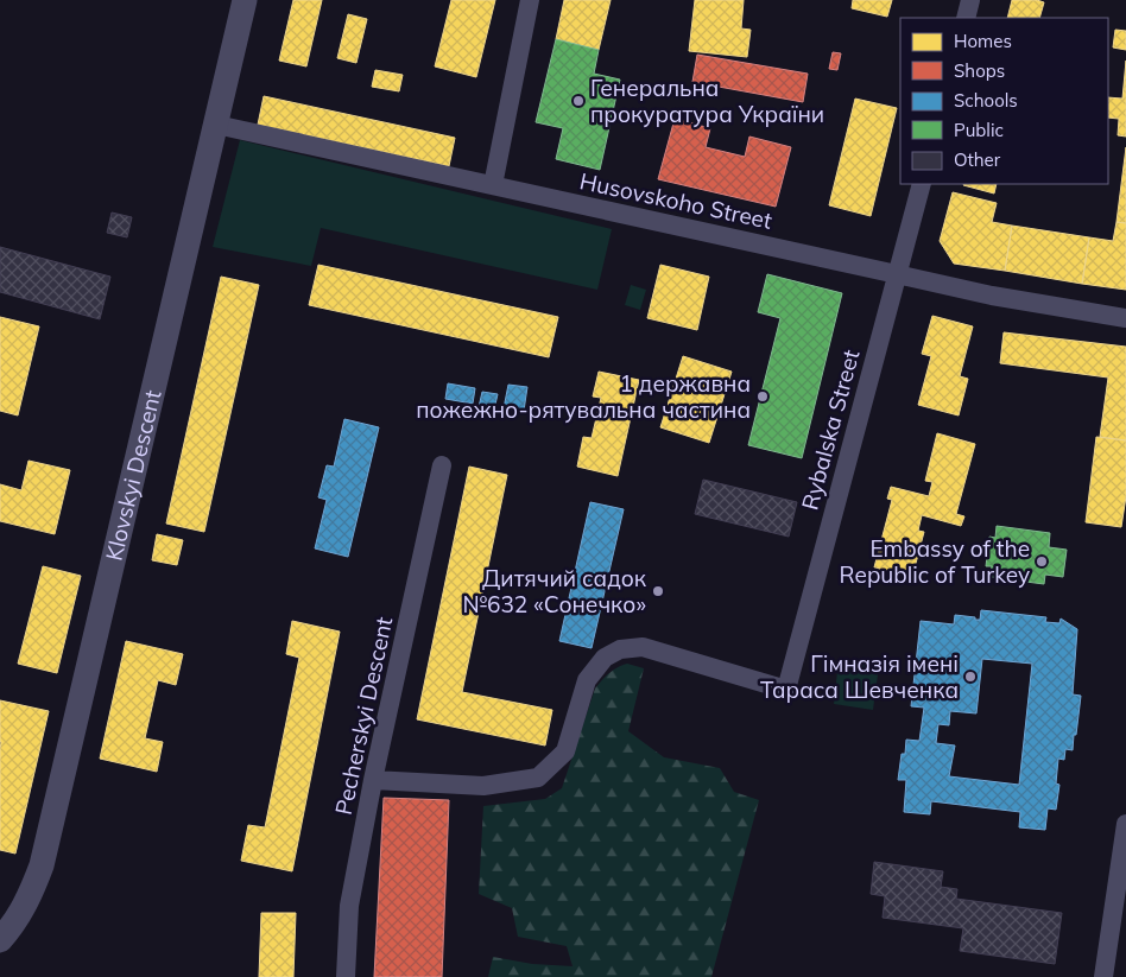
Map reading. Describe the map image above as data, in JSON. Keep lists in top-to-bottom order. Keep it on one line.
{"streets":{"street":["Husovskoho Street","Rybalska Street","Klovskyi Descent","Pecherskyi Descent"]},"crossings":[["Husovskoho Street","Rybalska Street"],["Husovskoho Street","Klovskyi Descent"],["Rybalska Street","Pecherskyi Descent"]],"places":["Генеральна прокуратура України","1 державна пожежно-рятувальна частина","Embassy of the Republic of Turkey","Дитячий садок №632 «Сонечко»","Гімназія імені Тараса Шевченка"],"legend":["Homes","Shops","Schools","Public","Other"]}
